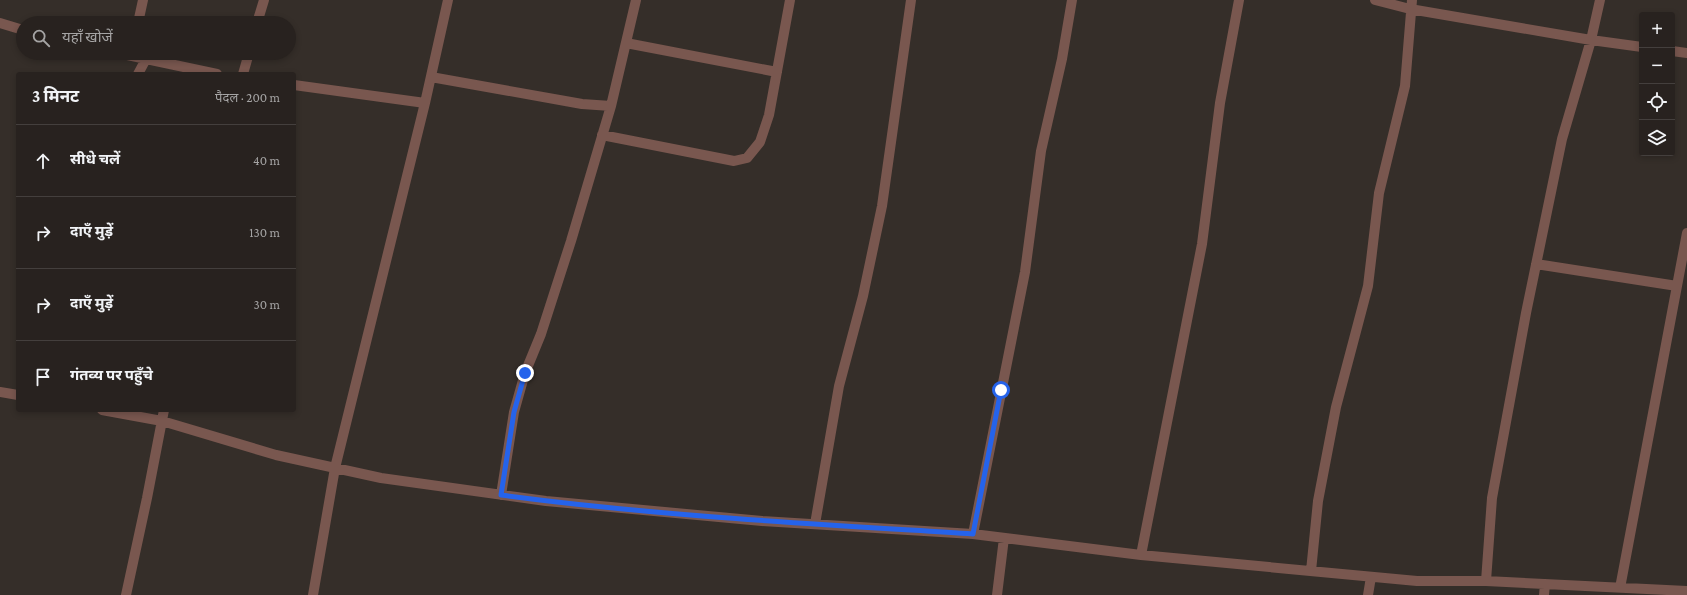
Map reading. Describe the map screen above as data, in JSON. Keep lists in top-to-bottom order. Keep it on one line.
{"page":{"map_buttons":["+","−"],"search":"यहाँ खोजें","heading":["3 मिनट","पैदल · 200 m"],"list":[["सीधे चलें","40 m"],["दाएँ मुड़ें","130 m"],["दाएँ मुड़ें","30 m"],"गंतव्य पर पहुँचे"]}}
